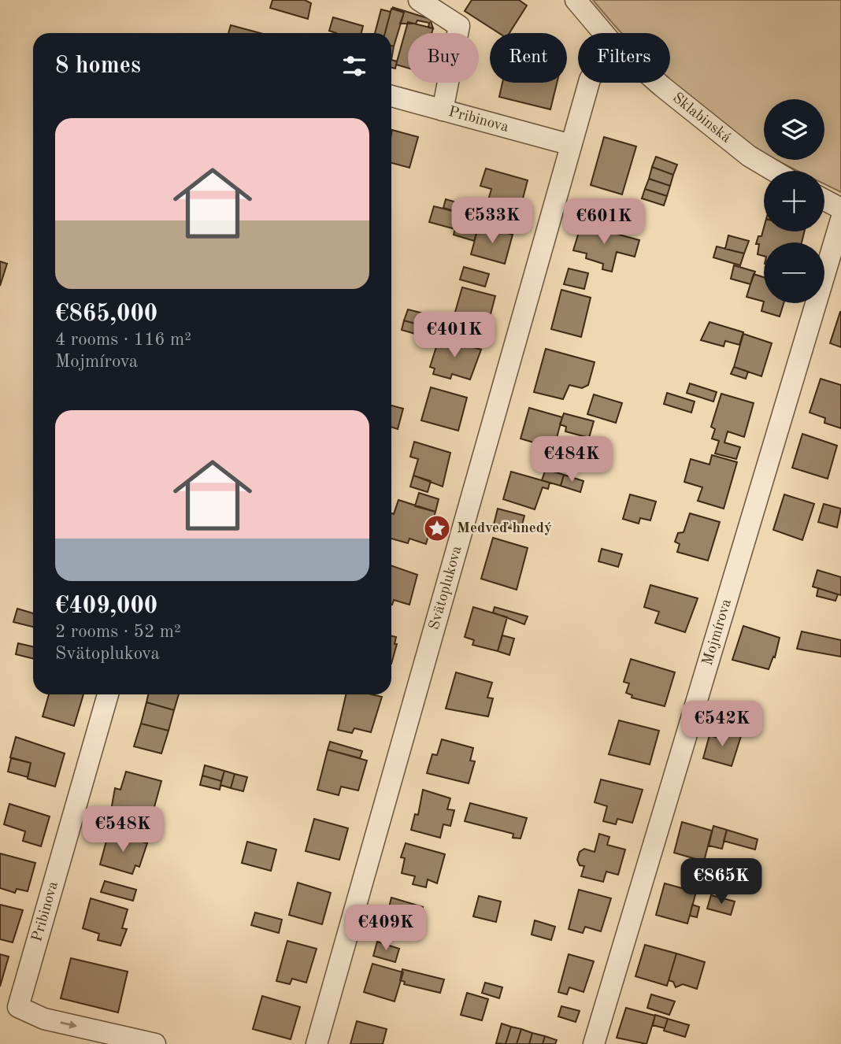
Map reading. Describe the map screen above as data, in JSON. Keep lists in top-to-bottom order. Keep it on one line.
{"streets":{"street":["Sklabinská","Pribinova","Svätoplukova","Mojmírova"]},"crossings":[["Pribinova","Svätoplukova"]],"places":{"place":["Medveď hnedý"]},"page":{"chip":["Buy","Rent","Filters"],"heading":"8 homes","map_buttons":["+","−"],"list":[{"name":"€865,000","note":"4 rooms · 116 m² · Mojmírova"},{"name":"€409,000","note":"2 rooms · 52 m² · Svätoplukova"}],"price":["€533K","€601K","€401K","€484K","€542K","€548K","€865K","€409K"]}}
